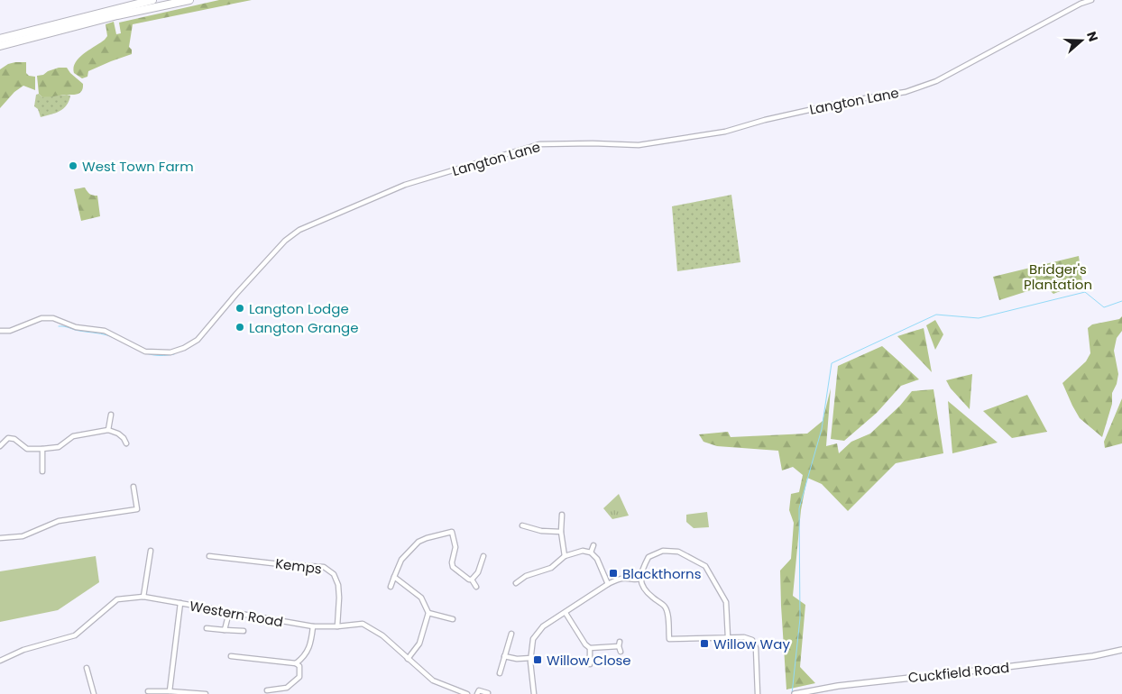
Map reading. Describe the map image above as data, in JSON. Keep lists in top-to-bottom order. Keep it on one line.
{"streets":{"street":["Langton Lane","Kemps","Western Road","Cuckfield Road"]},"crossings":[["Kemps","Western Road"]],"parks":["Bridger's Plantation"],"places":{"other":["West Town Farm","Langton Lodge","Langton Grange"],"transit":["Blackthorns","Willow Way","Willow Close"]},"north":"right"}
